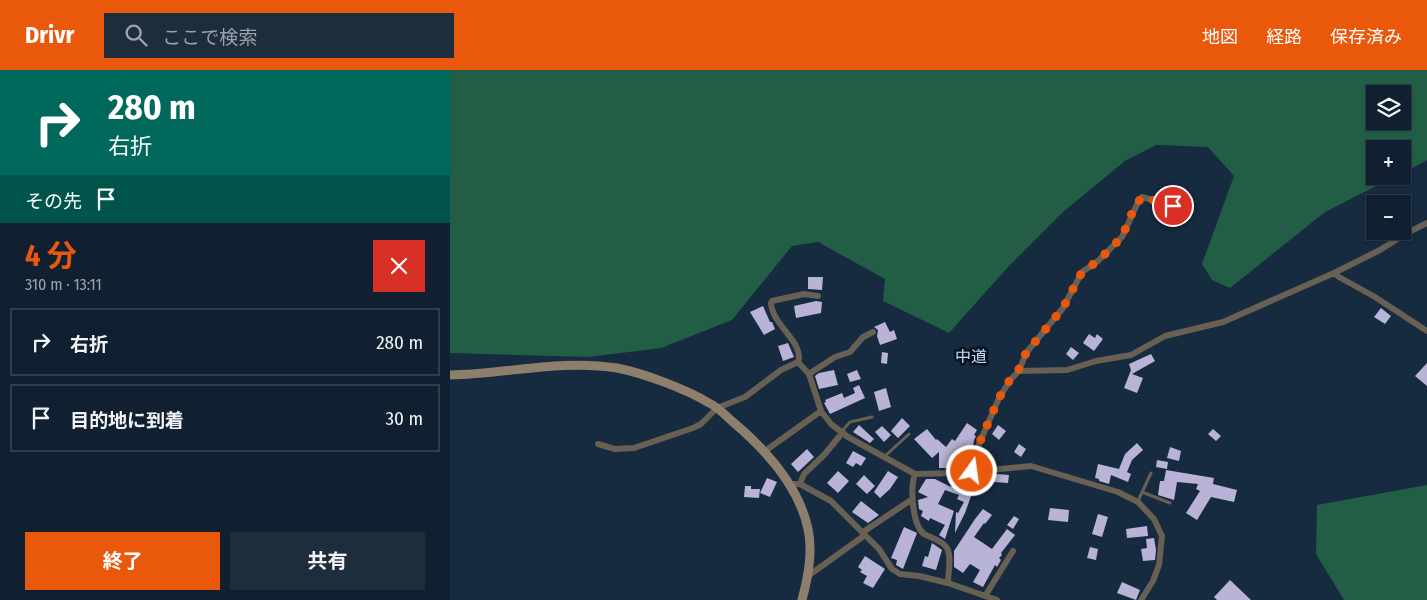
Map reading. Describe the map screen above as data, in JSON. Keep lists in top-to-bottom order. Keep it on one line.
{"districts":["中道"],"page":{"header":"Drivr","search":"ここで検索","nav":["地図","経路","保存済み"],"turn":["280 m","右折"],"map_buttons":["+","−"],"then":"その先","heading":["4 分","310 m · 13:11"],"list":[{"name":"右折","value":"280 m"},{"name":"目的地に到着","value":"30 m"}],"buttons":["終了","共有"]}}
